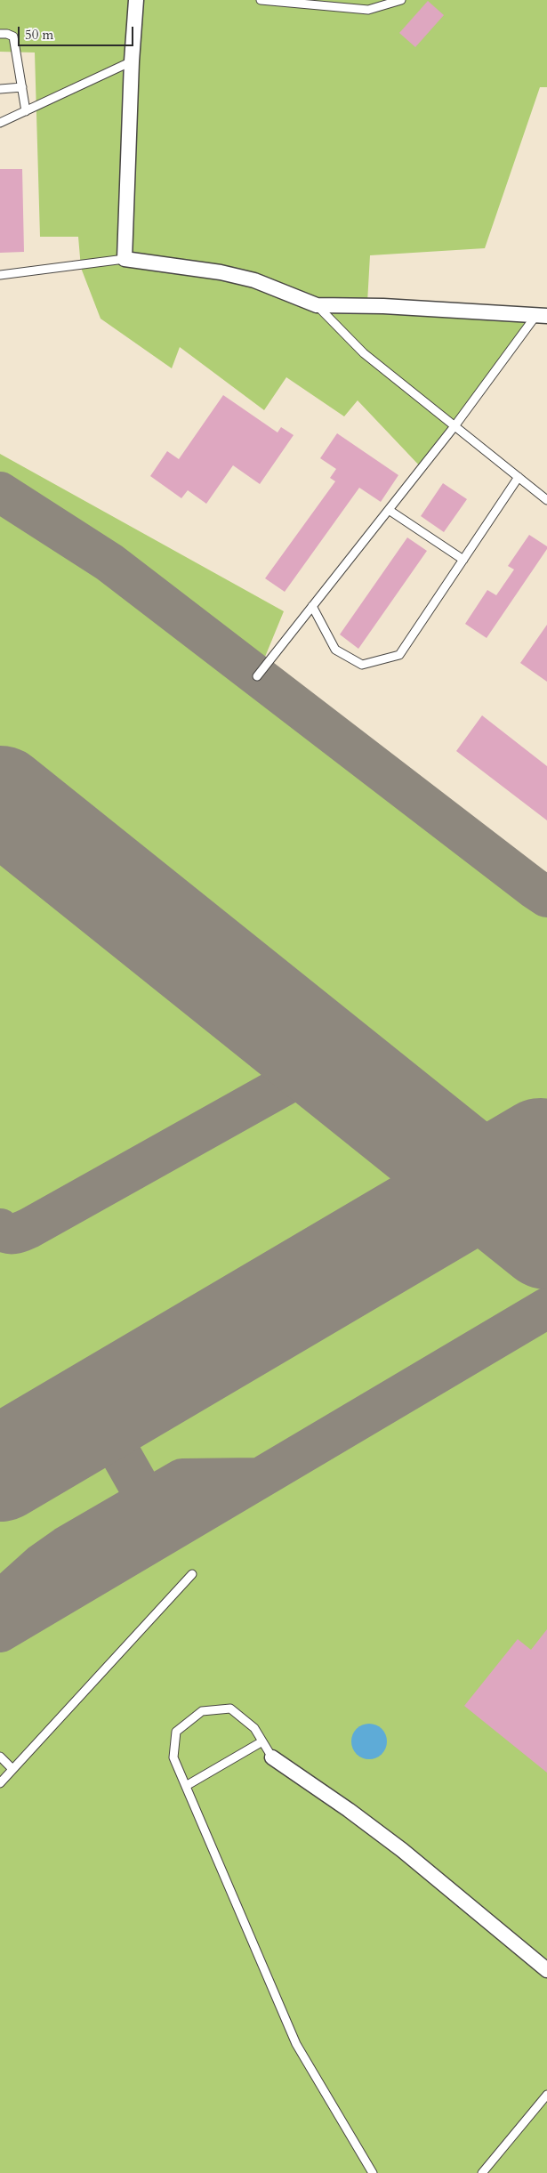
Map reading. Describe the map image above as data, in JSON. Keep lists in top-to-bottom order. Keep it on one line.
{"scale_bar":"50 m"}
